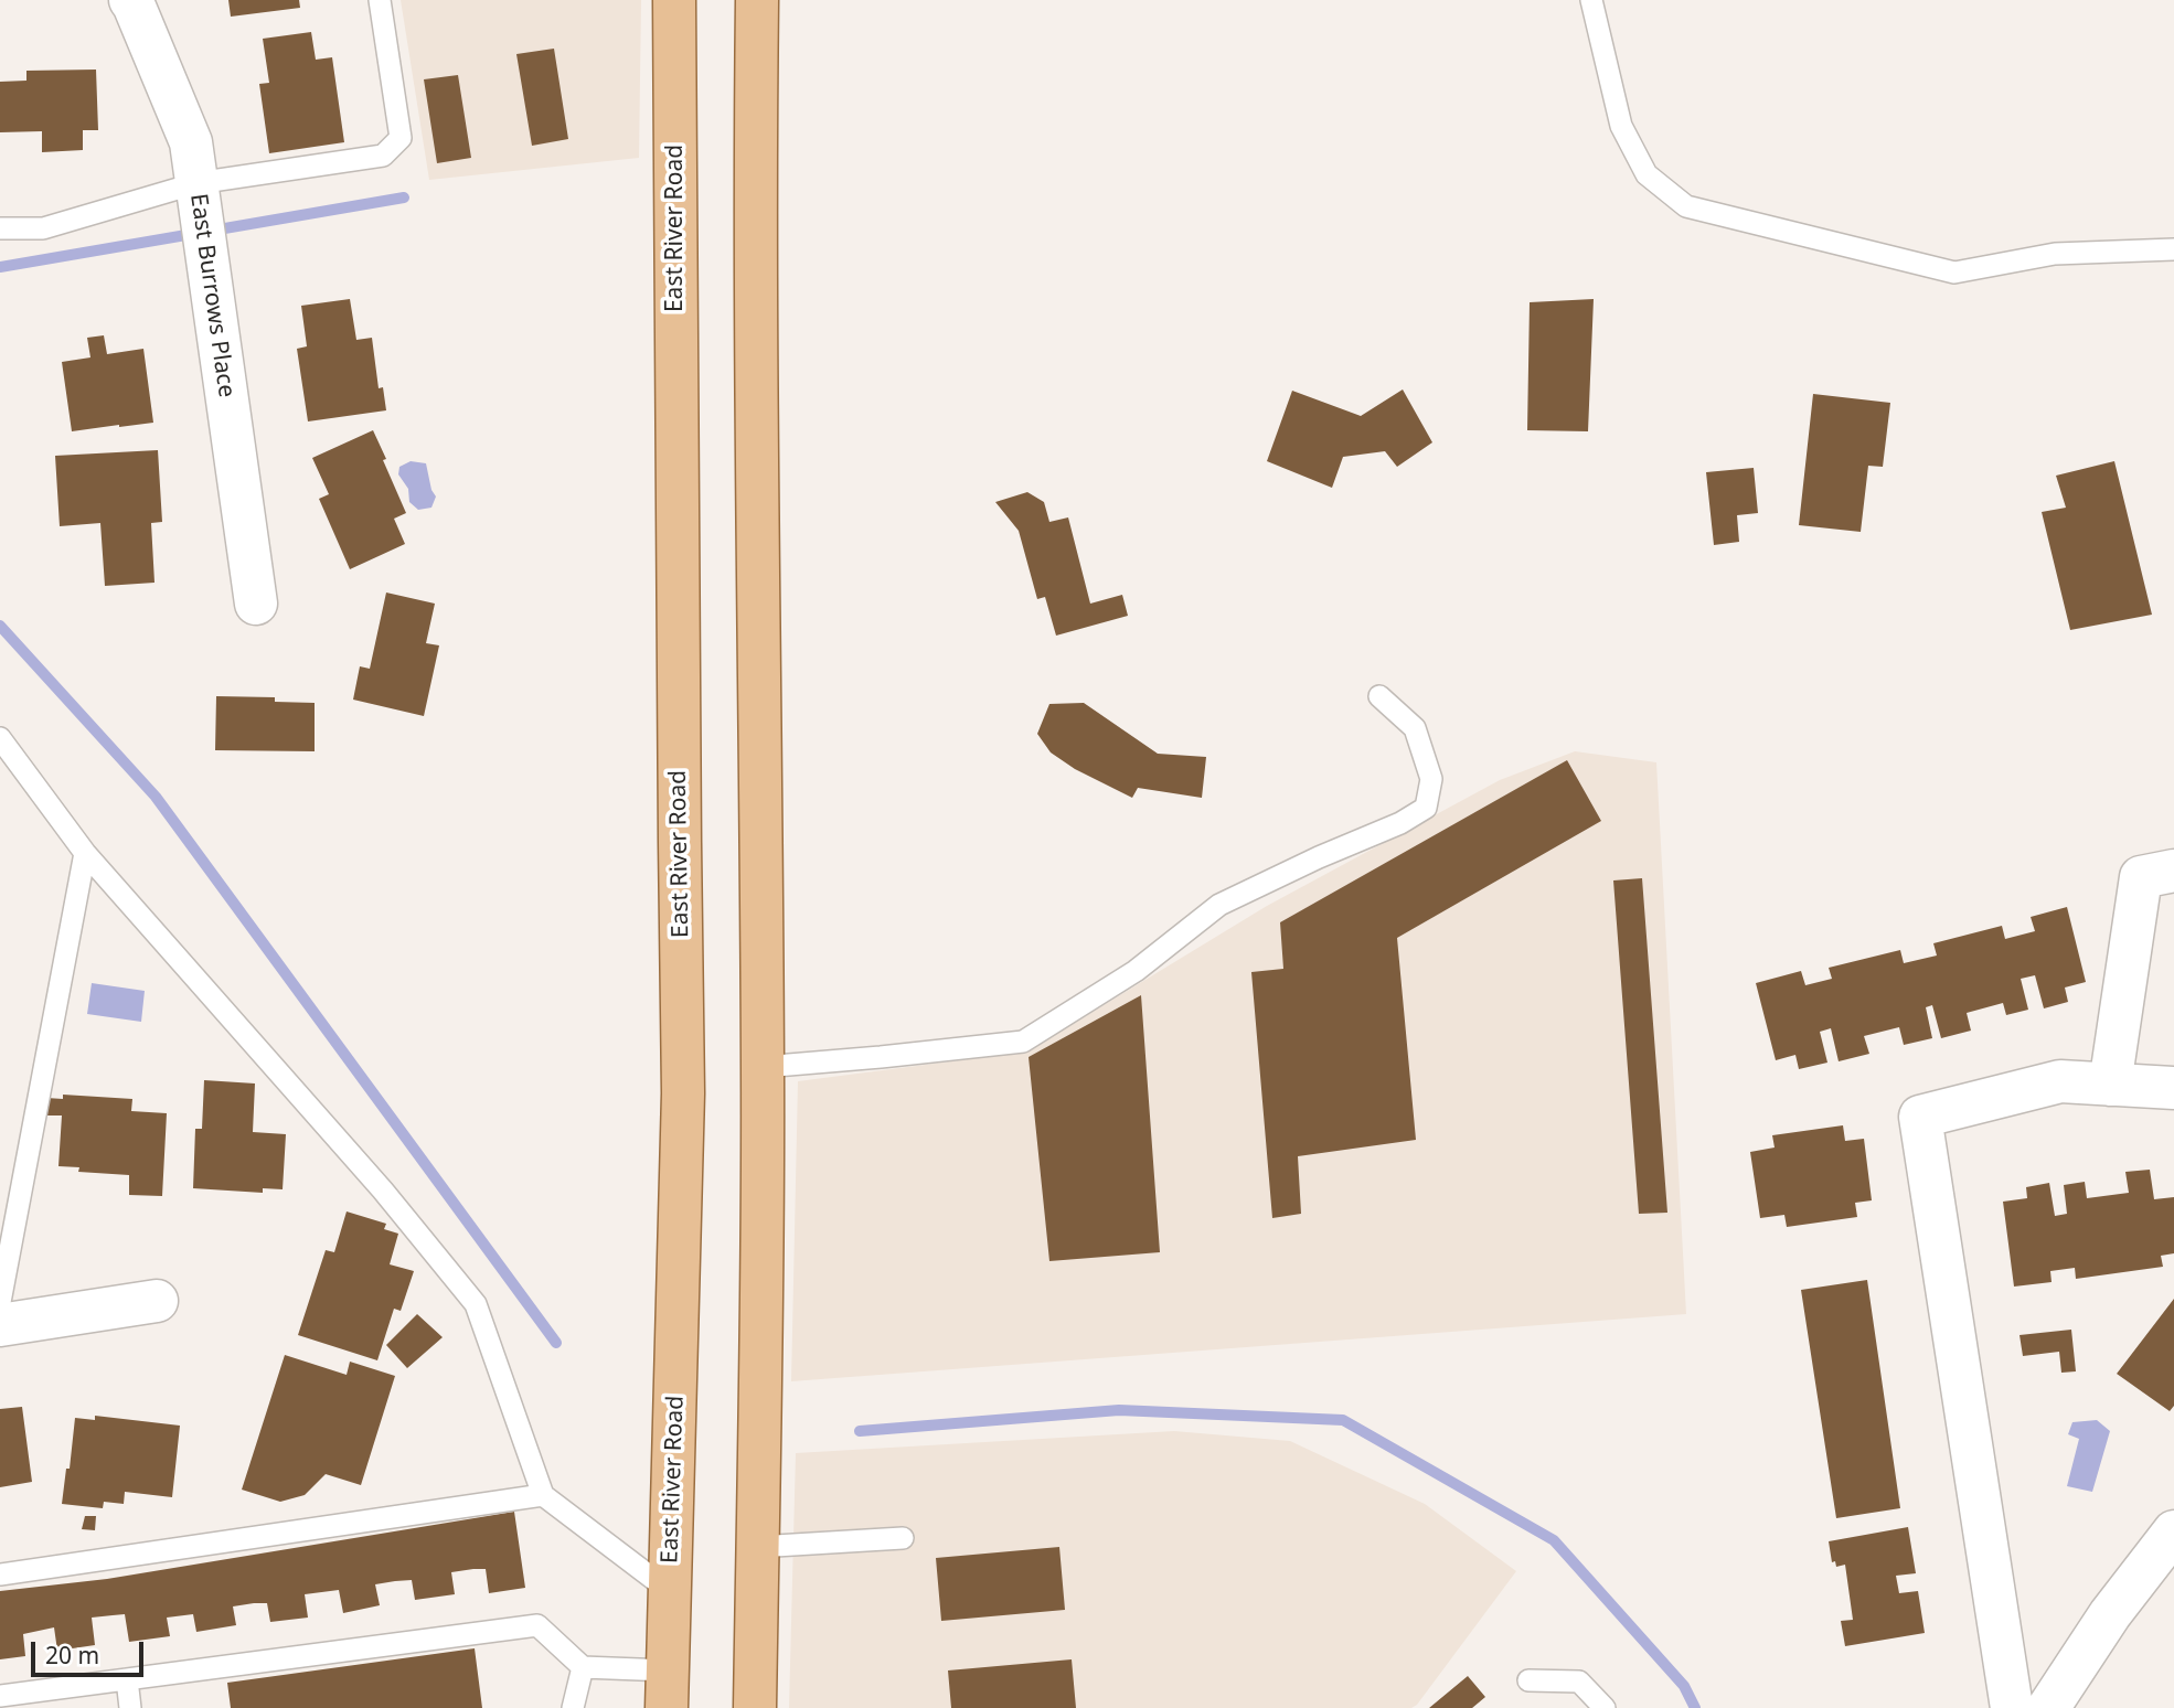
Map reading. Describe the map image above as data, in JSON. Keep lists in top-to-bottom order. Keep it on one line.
{"streets":{"main road":["East River Road"],"street":["East Burrows Place"]},"scale_bar":"20 m"}
